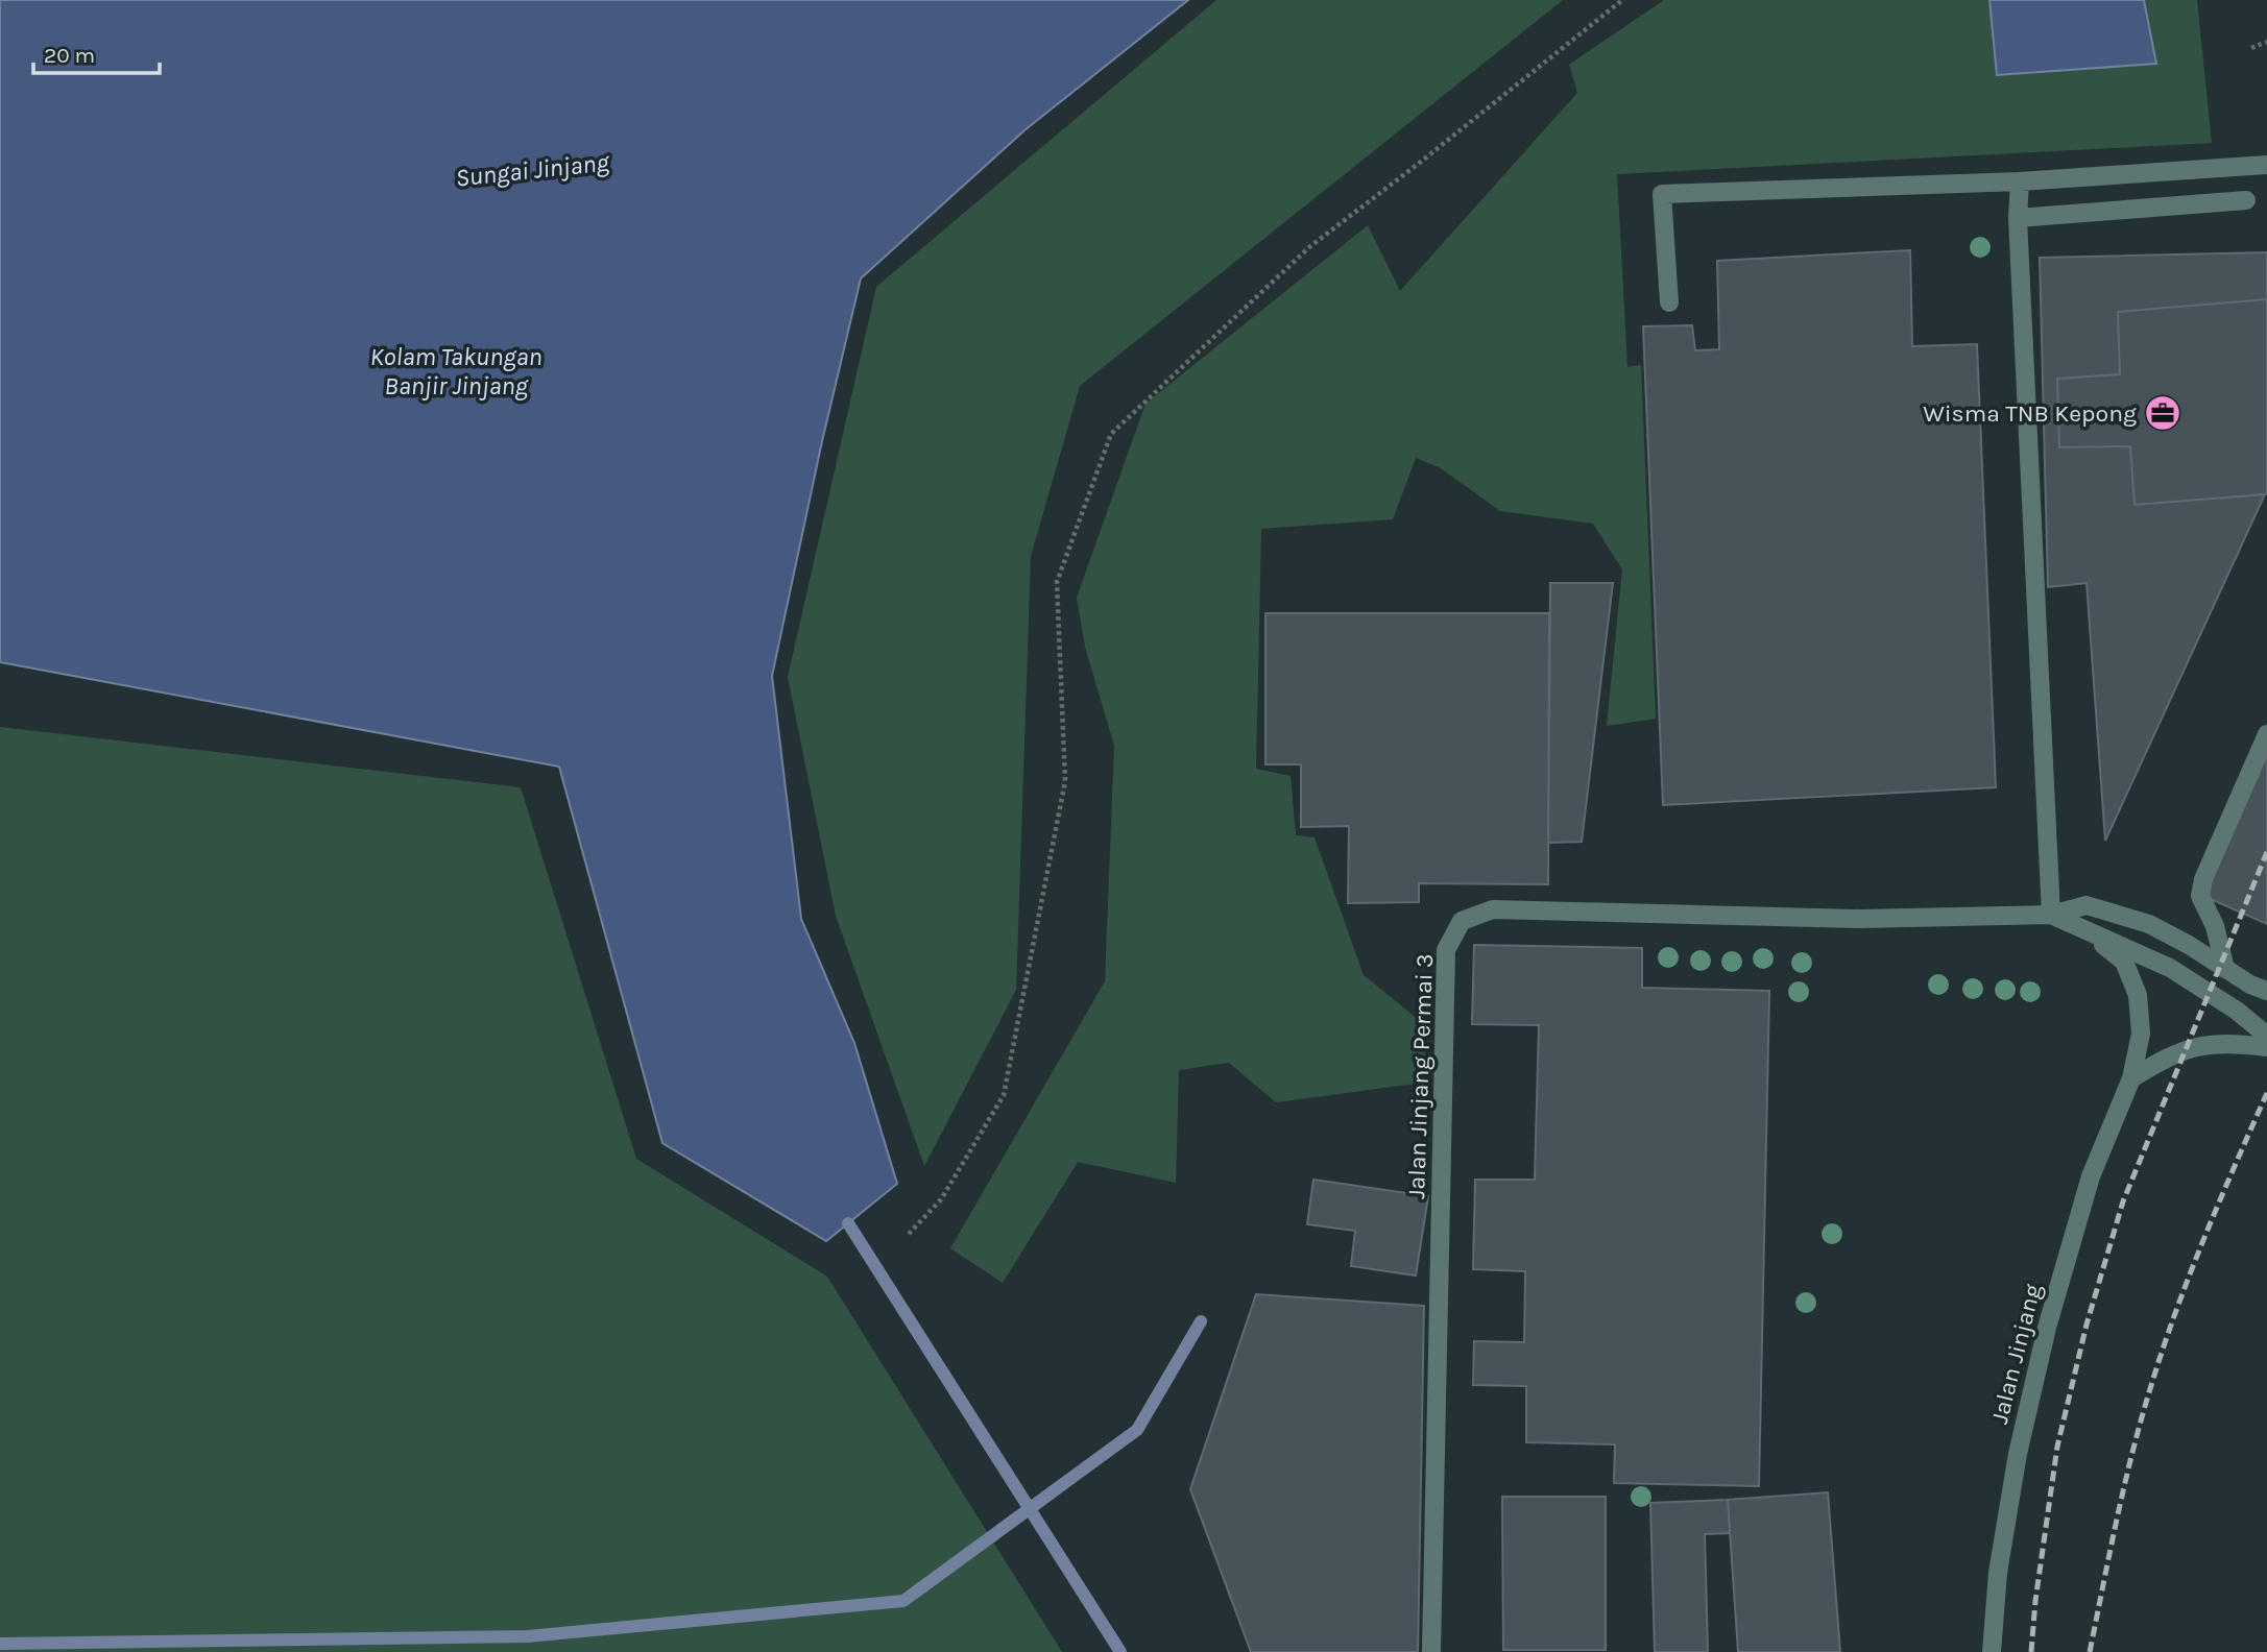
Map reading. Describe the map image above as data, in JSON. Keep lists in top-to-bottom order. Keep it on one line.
{"streets":{"street":["Jalan Jinjang Permai 3","Jalan Jinjang"]},"water":["Sungai Jinjang","Kolam Takungan Banjir Jinjang"],"places":{"office":["Wisma TNB Kepong"]},"scale_bar":"20 m"}
